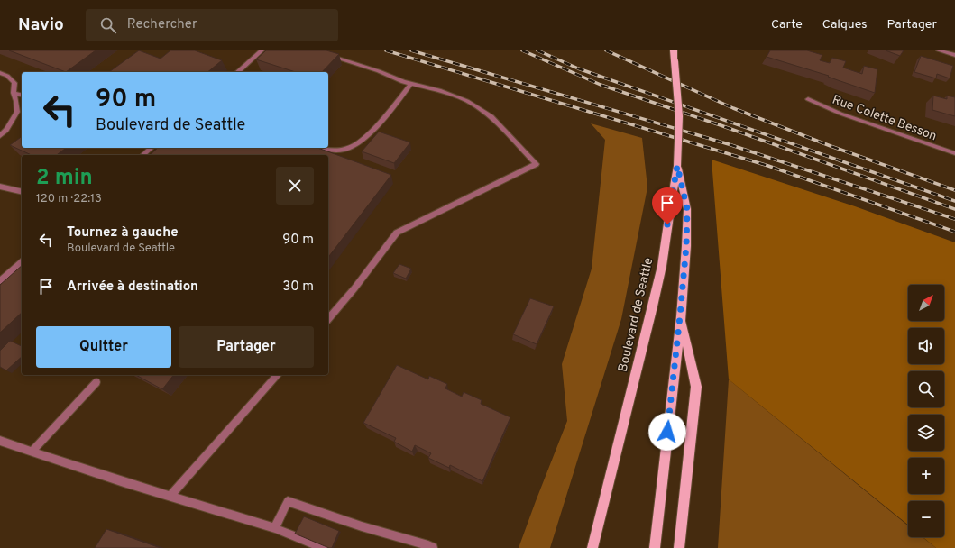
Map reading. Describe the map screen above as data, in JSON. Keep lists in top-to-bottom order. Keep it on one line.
{"streets":{"main road":["Boulevard de Seattle"],"street":["Rue Colette Besson"]},"north":"top right","page":{"header":"Navio","search":"Rechercher","nav":["Carte","Calques","Partager"],"turn":["90 m","Boulevard de Seattle"],"heading":["2 min","120 m · 22:13"],"list":[{"name":"Tournez à gauche","note":"Boulevard de Seattle","value":"90 m"},{"name":"Arrivée à destination","value":"30 m"}],"map_buttons":["+","−"],"buttons":["Quitter","Partager"]}}
